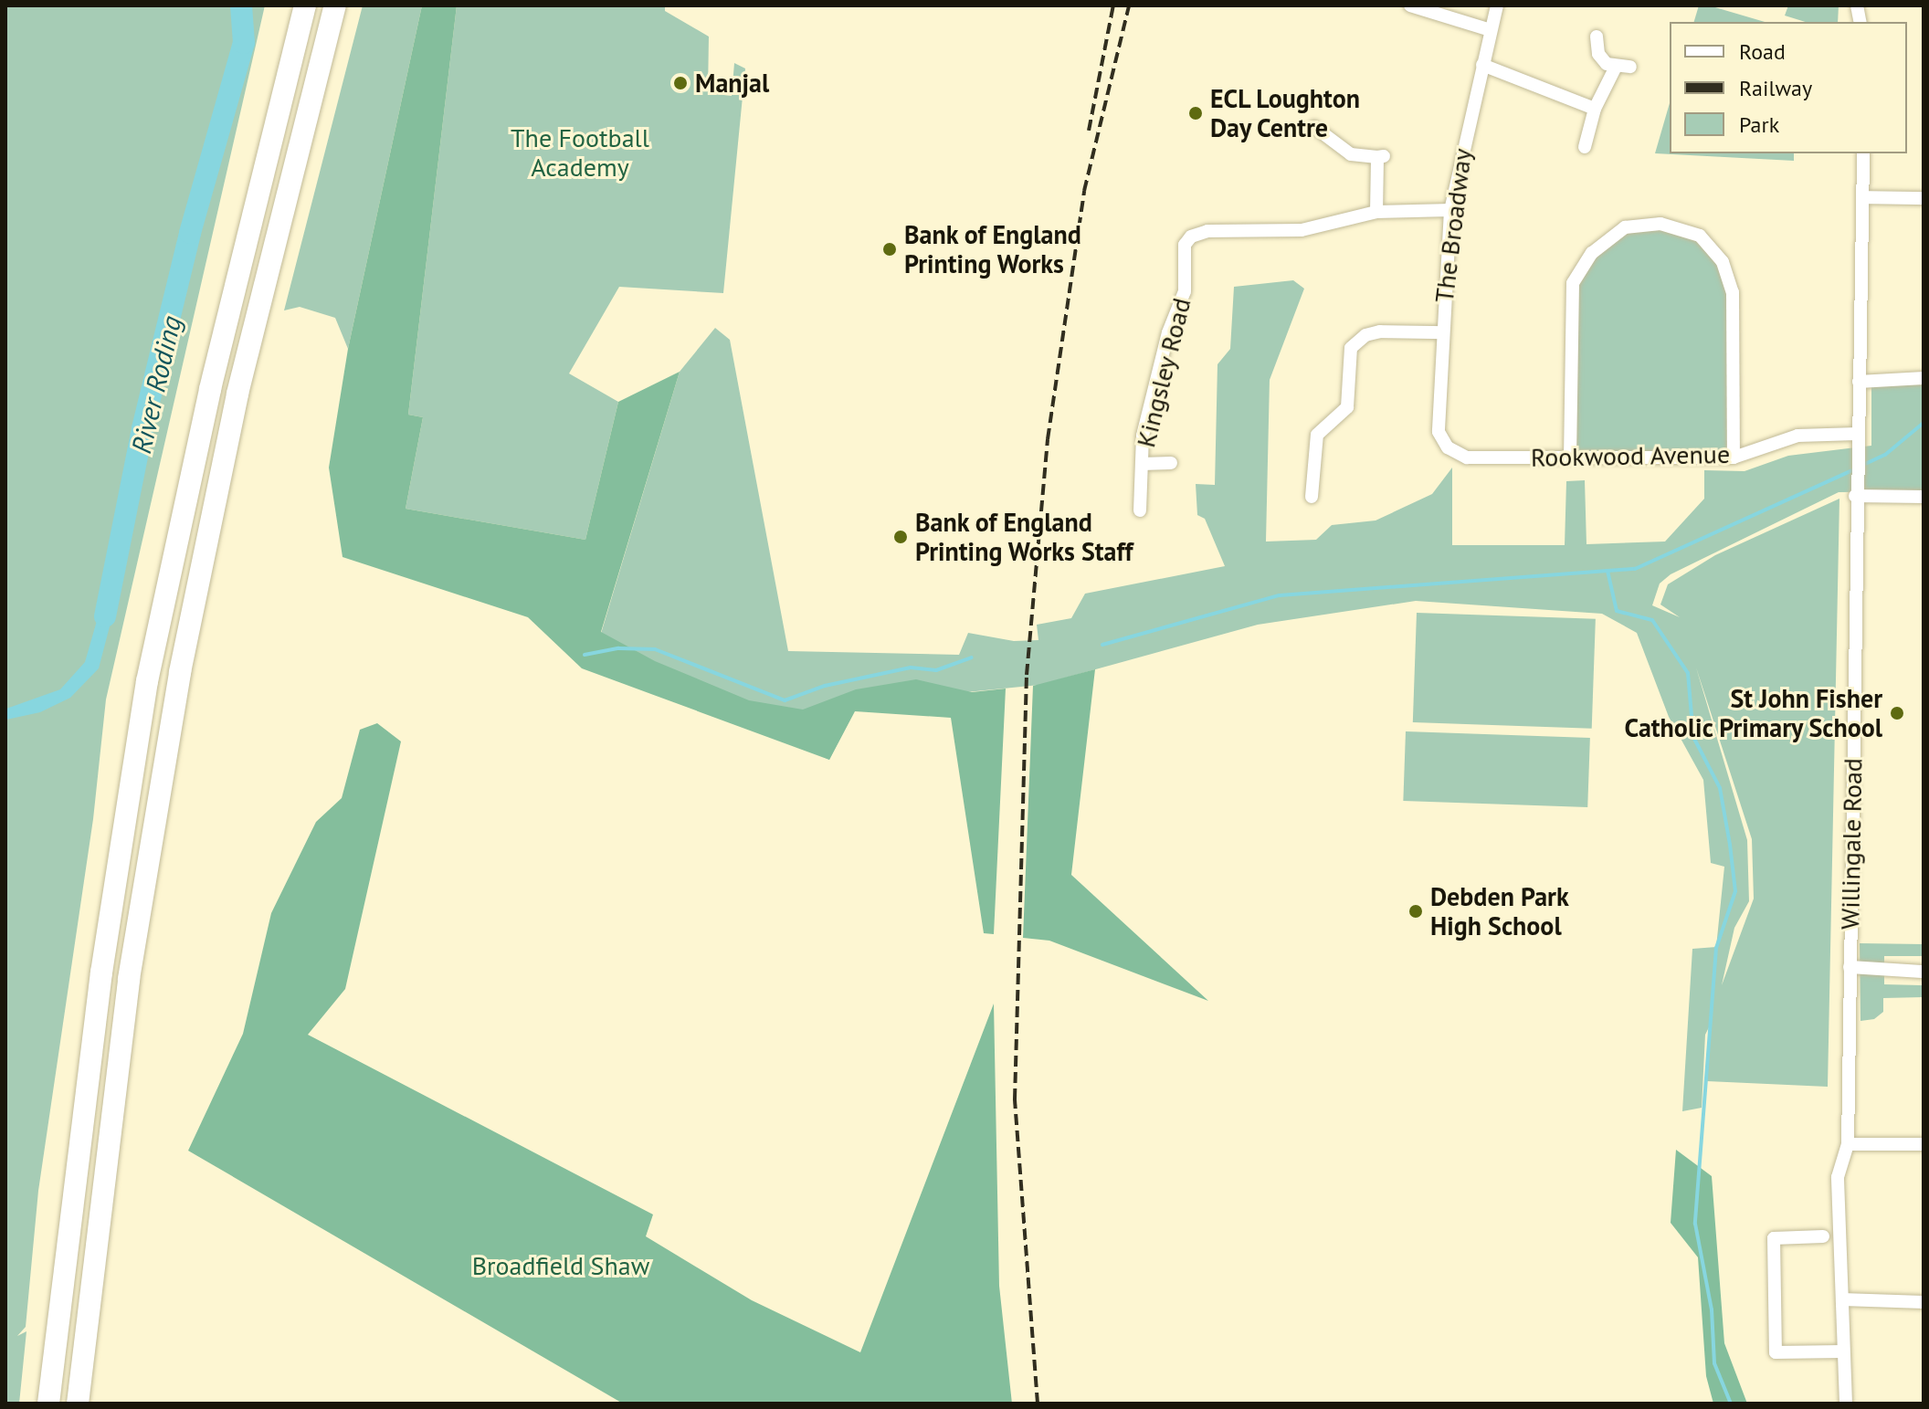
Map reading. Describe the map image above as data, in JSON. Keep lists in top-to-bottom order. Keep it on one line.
{"streets":{"street":["The Broadway","Kingsley Road","Rookwood Avenue","Willingale Road"]},"crossings":[["The Broadway","Kingsley Road"],["The Broadway","Rookwood Avenue"],["Rookwood Avenue","Willingale Road"]],"water":["River Roding"],"parks":["The Football Academy","Broadfield Shaw"],"places":["Manjal","ECL Loughton Day Centre","Bank of England Printing Works","Bank of England Printing Works Staff","St John Fisher Catholic Primary School","Debden Park High School"],"legend":["Road","Railway","Park"]}
